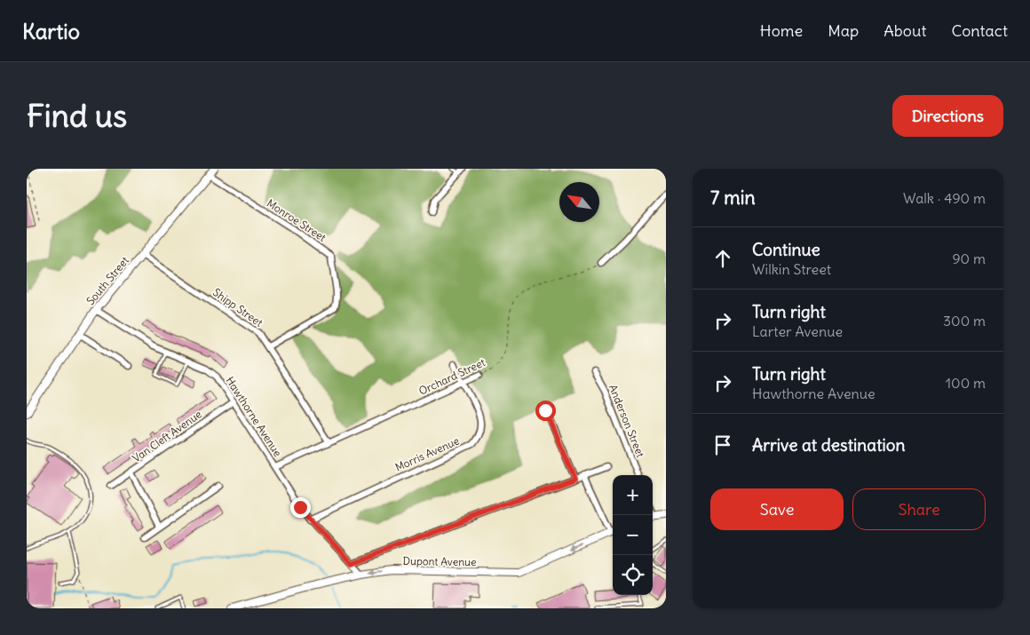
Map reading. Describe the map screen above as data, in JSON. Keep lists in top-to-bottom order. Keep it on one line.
{"streets":{"street":["Monroe Street","South Street","Shipp Street","Orchard Street","Hawthorne Avenue","Anderson Street","Van Cleft Avenue","Morris Avenue","Dupont Avenue"]},"crossings":[["Monroe Street","South Street"],["Monroe Street","Shipp Street"],["South Street","Shipp Street"],["South Street","Hawthorne Avenue"],["Shipp Street","Orchard Street"],["Orchard Street","Hawthorne Avenue"],["Orchard Street","Morris Avenue"],["Hawthorne Avenue","Van Cleft Avenue"],["Hawthorne Avenue","Morris Avenue"],["Hawthorne Avenue","Dupont Avenue"]],"north":"top left","page":{"header":"Kartio","nav":["Home","Map","About","Contact"],"buttons":["Directions",["Save","Share"]],"title":"Find us","heading":["7 min","Walk · 490 m"],"list":[["Continue","Wilkin Street","90 m"],["Turn right","Larter Avenue","300 m"],["Turn right","Hawthorne Avenue","100 m"],"Arrive at destination"],"map_buttons":["+","−"]}}
